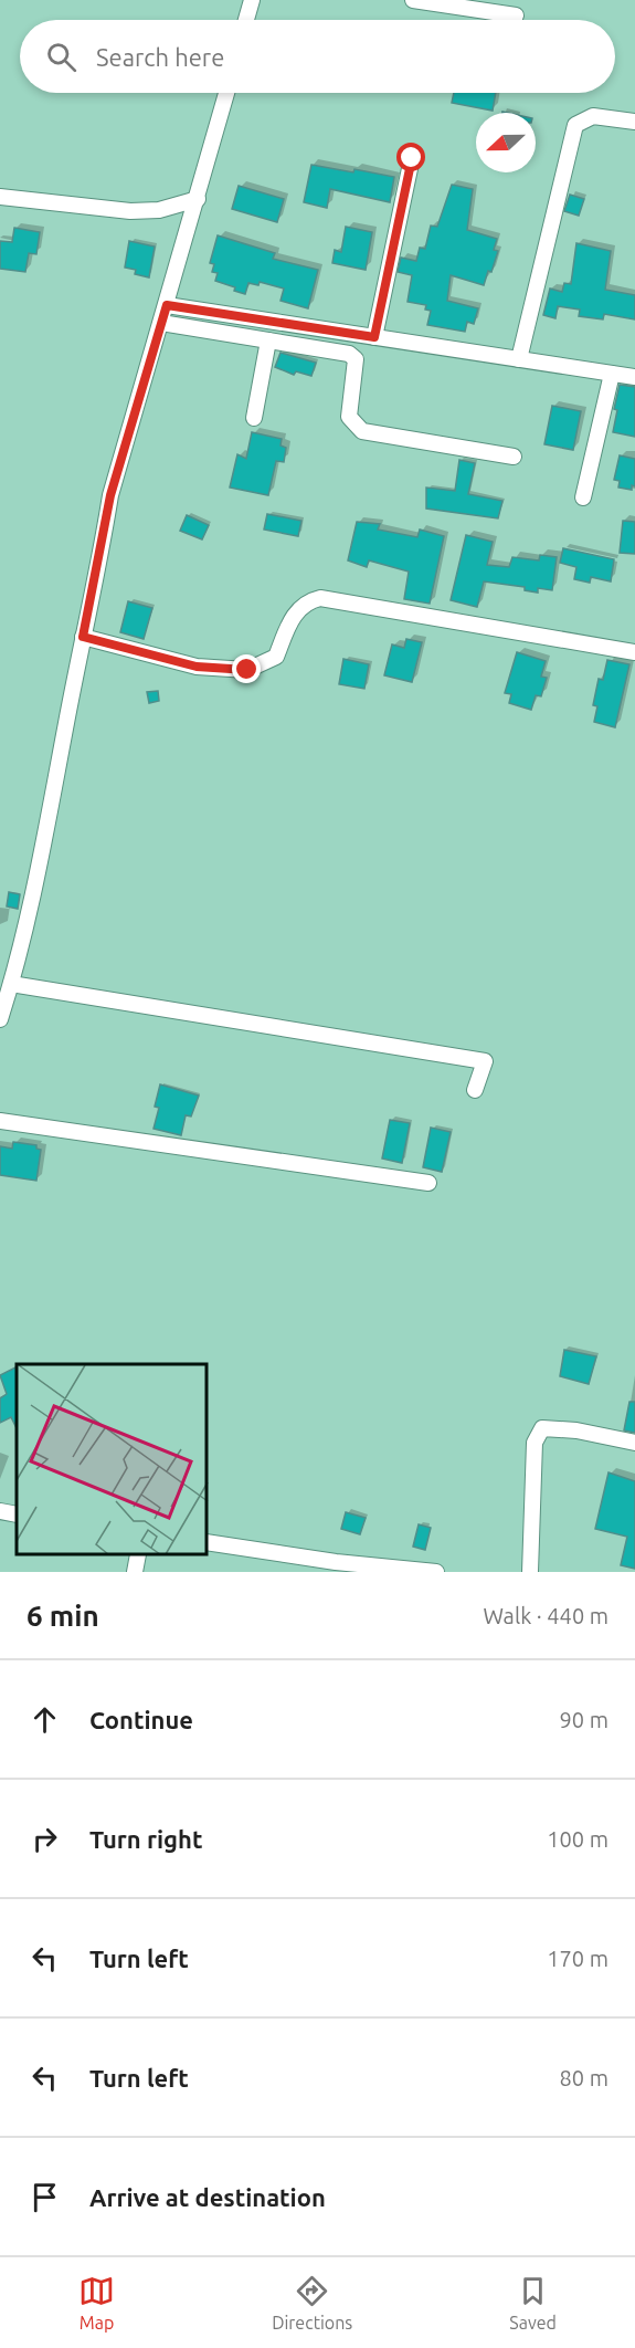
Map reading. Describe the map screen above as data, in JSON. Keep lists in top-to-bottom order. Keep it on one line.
{"north":"left","page":{"search":"Search here","heading":["6 min","Walk · 440 m"],"list":[["Continue","90 m"],["Turn right","100 m"],["Turn left","170 m"],["Turn left","80 m"],"Arrive at destination"],"nav":["Map","Directions","Saved"]}}
